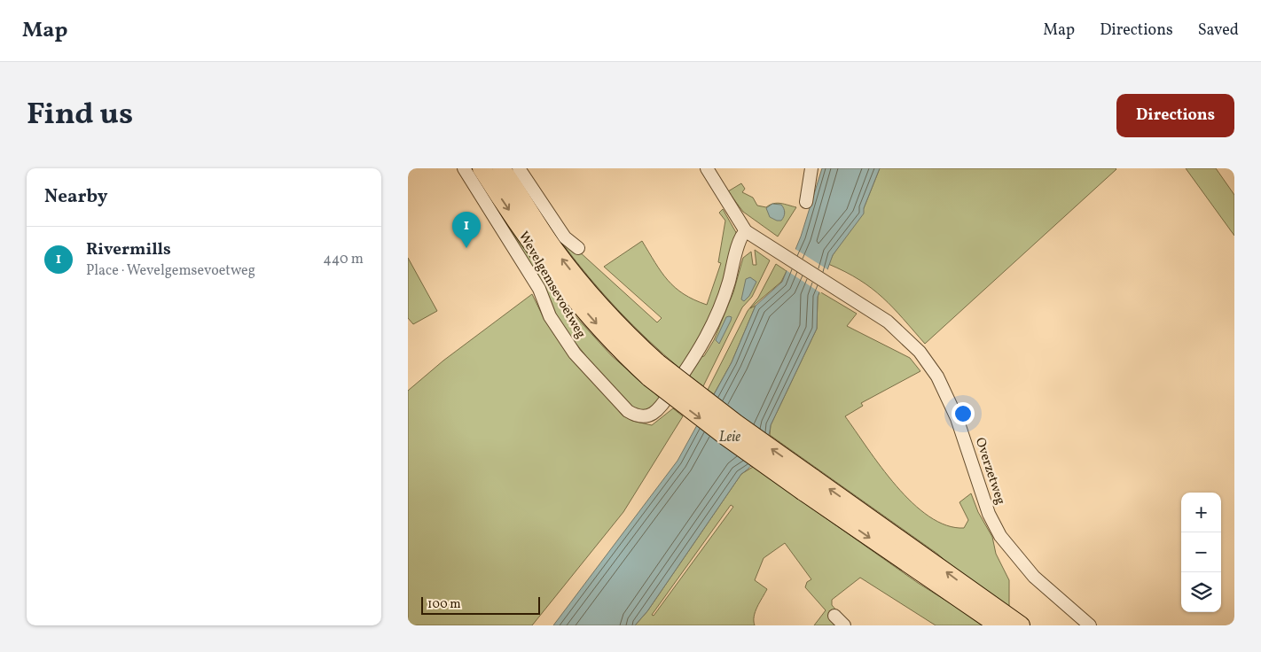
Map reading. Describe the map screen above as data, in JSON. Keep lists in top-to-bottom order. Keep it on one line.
{"streets":{"street":["Wevelgemsevoetweg","Overzetweg"]},"crossings":[["Wevelgemsevoetweg","Overzetweg"]],"water":["Leie"],"scale_bar":"100 m","page":{"header":"Map","nav":["Map","Directions","Saved"],"title":"Find us","buttons":"Directions","heading":"Nearby","pins":"1","list":[{"mark":"1","name":"Rivermills","note":"Place · Wevelgemsevoetweg","value":"440 m"}],"map_buttons":["+","−"],"scale":"100 m"}}
